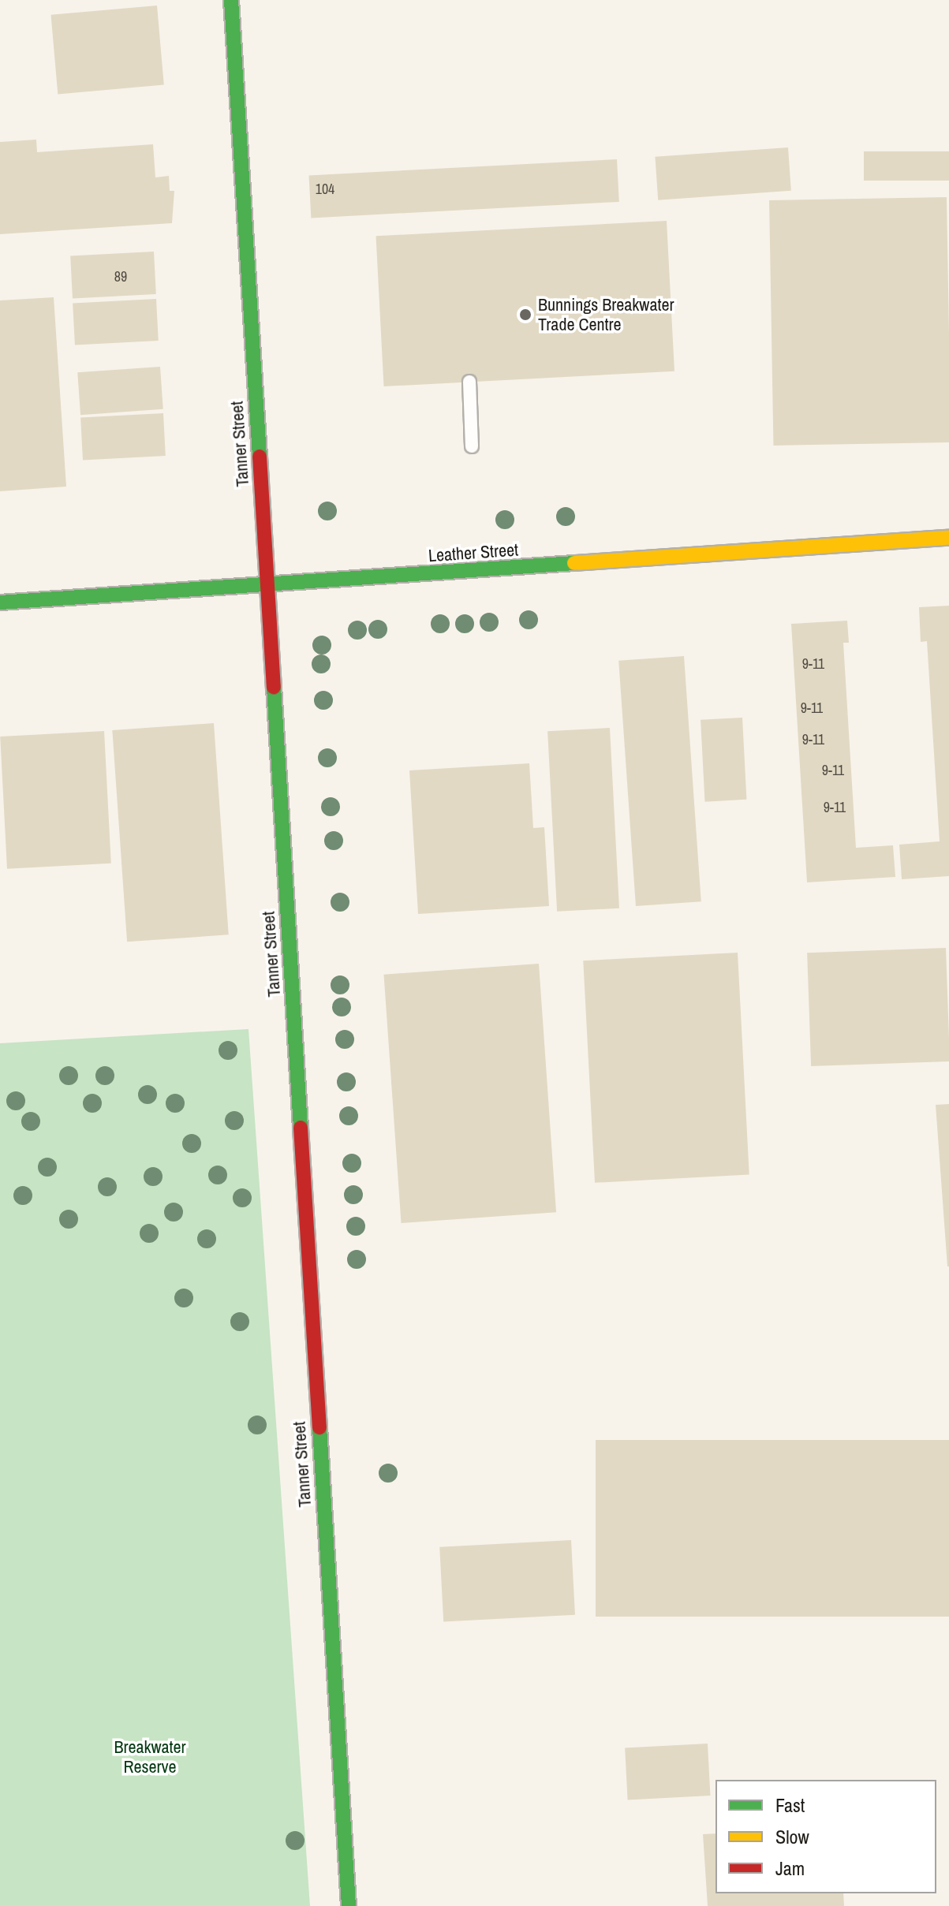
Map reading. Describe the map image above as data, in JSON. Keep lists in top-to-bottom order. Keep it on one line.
{"streets":{"street":["Tanner Street","Leather Street"]},"crossings":[["Tanner Street","Leather Street"]],"parks":["Breakwater Reserve"],"places":["Bunnings Breakwater Trade Centre"],"house_numbers":["104","89","9-11","9-11","9-11","9-11","9-11"],"legend":["Fast","Slow","Jam"]}
